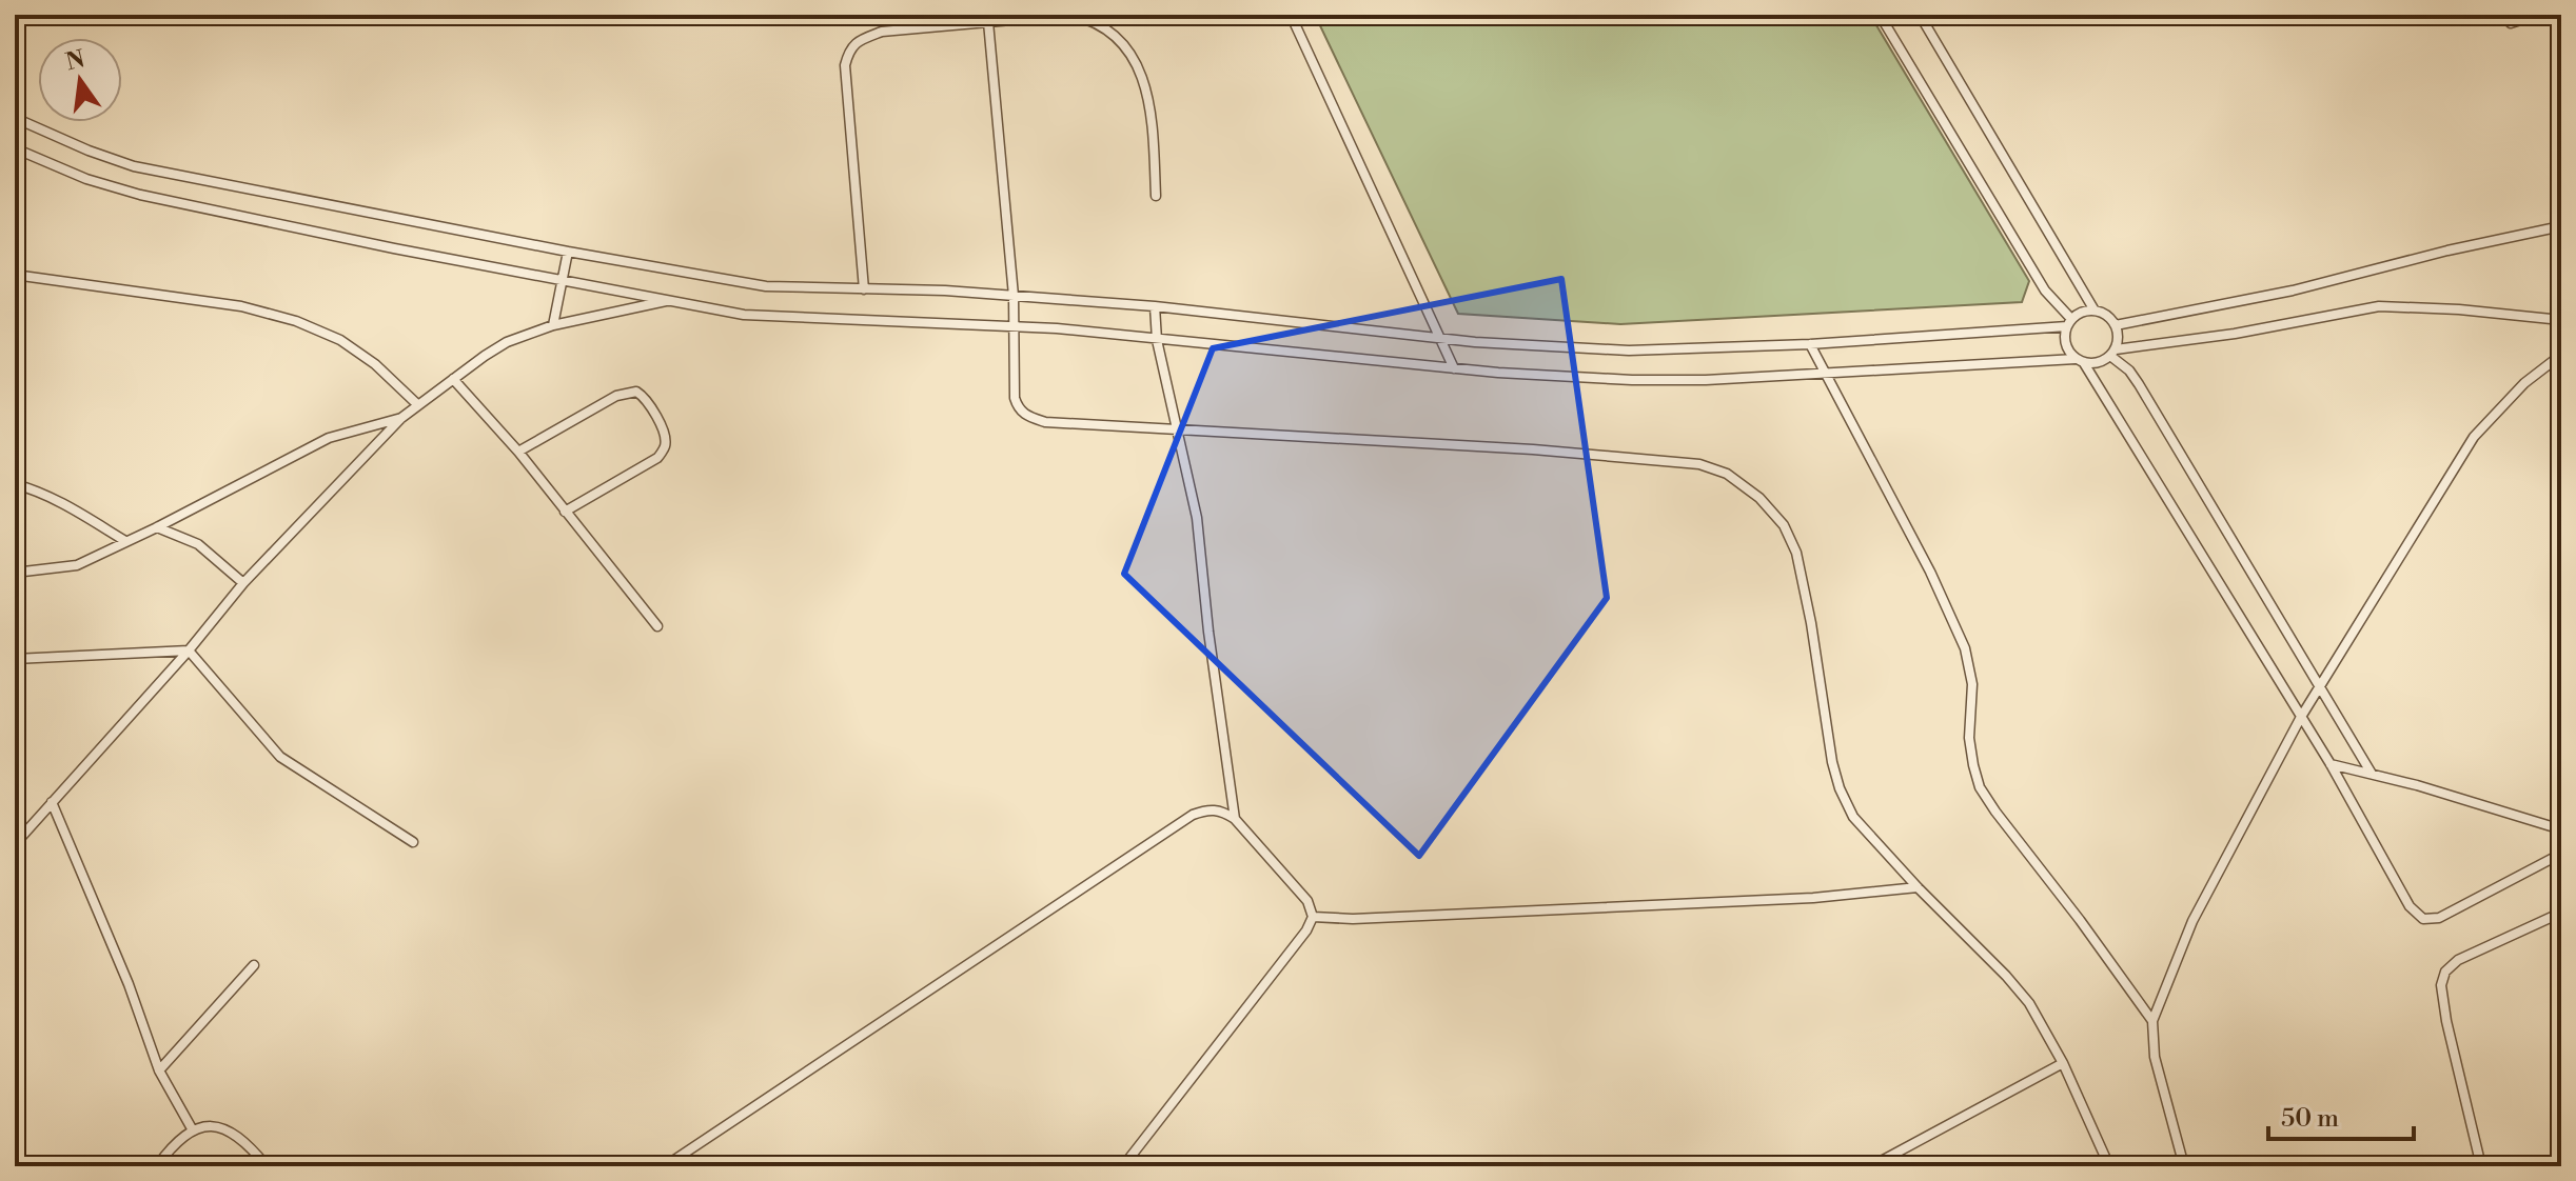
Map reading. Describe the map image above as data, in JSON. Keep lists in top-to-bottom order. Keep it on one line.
{"scale_bar":"50 m","north":"top"}
